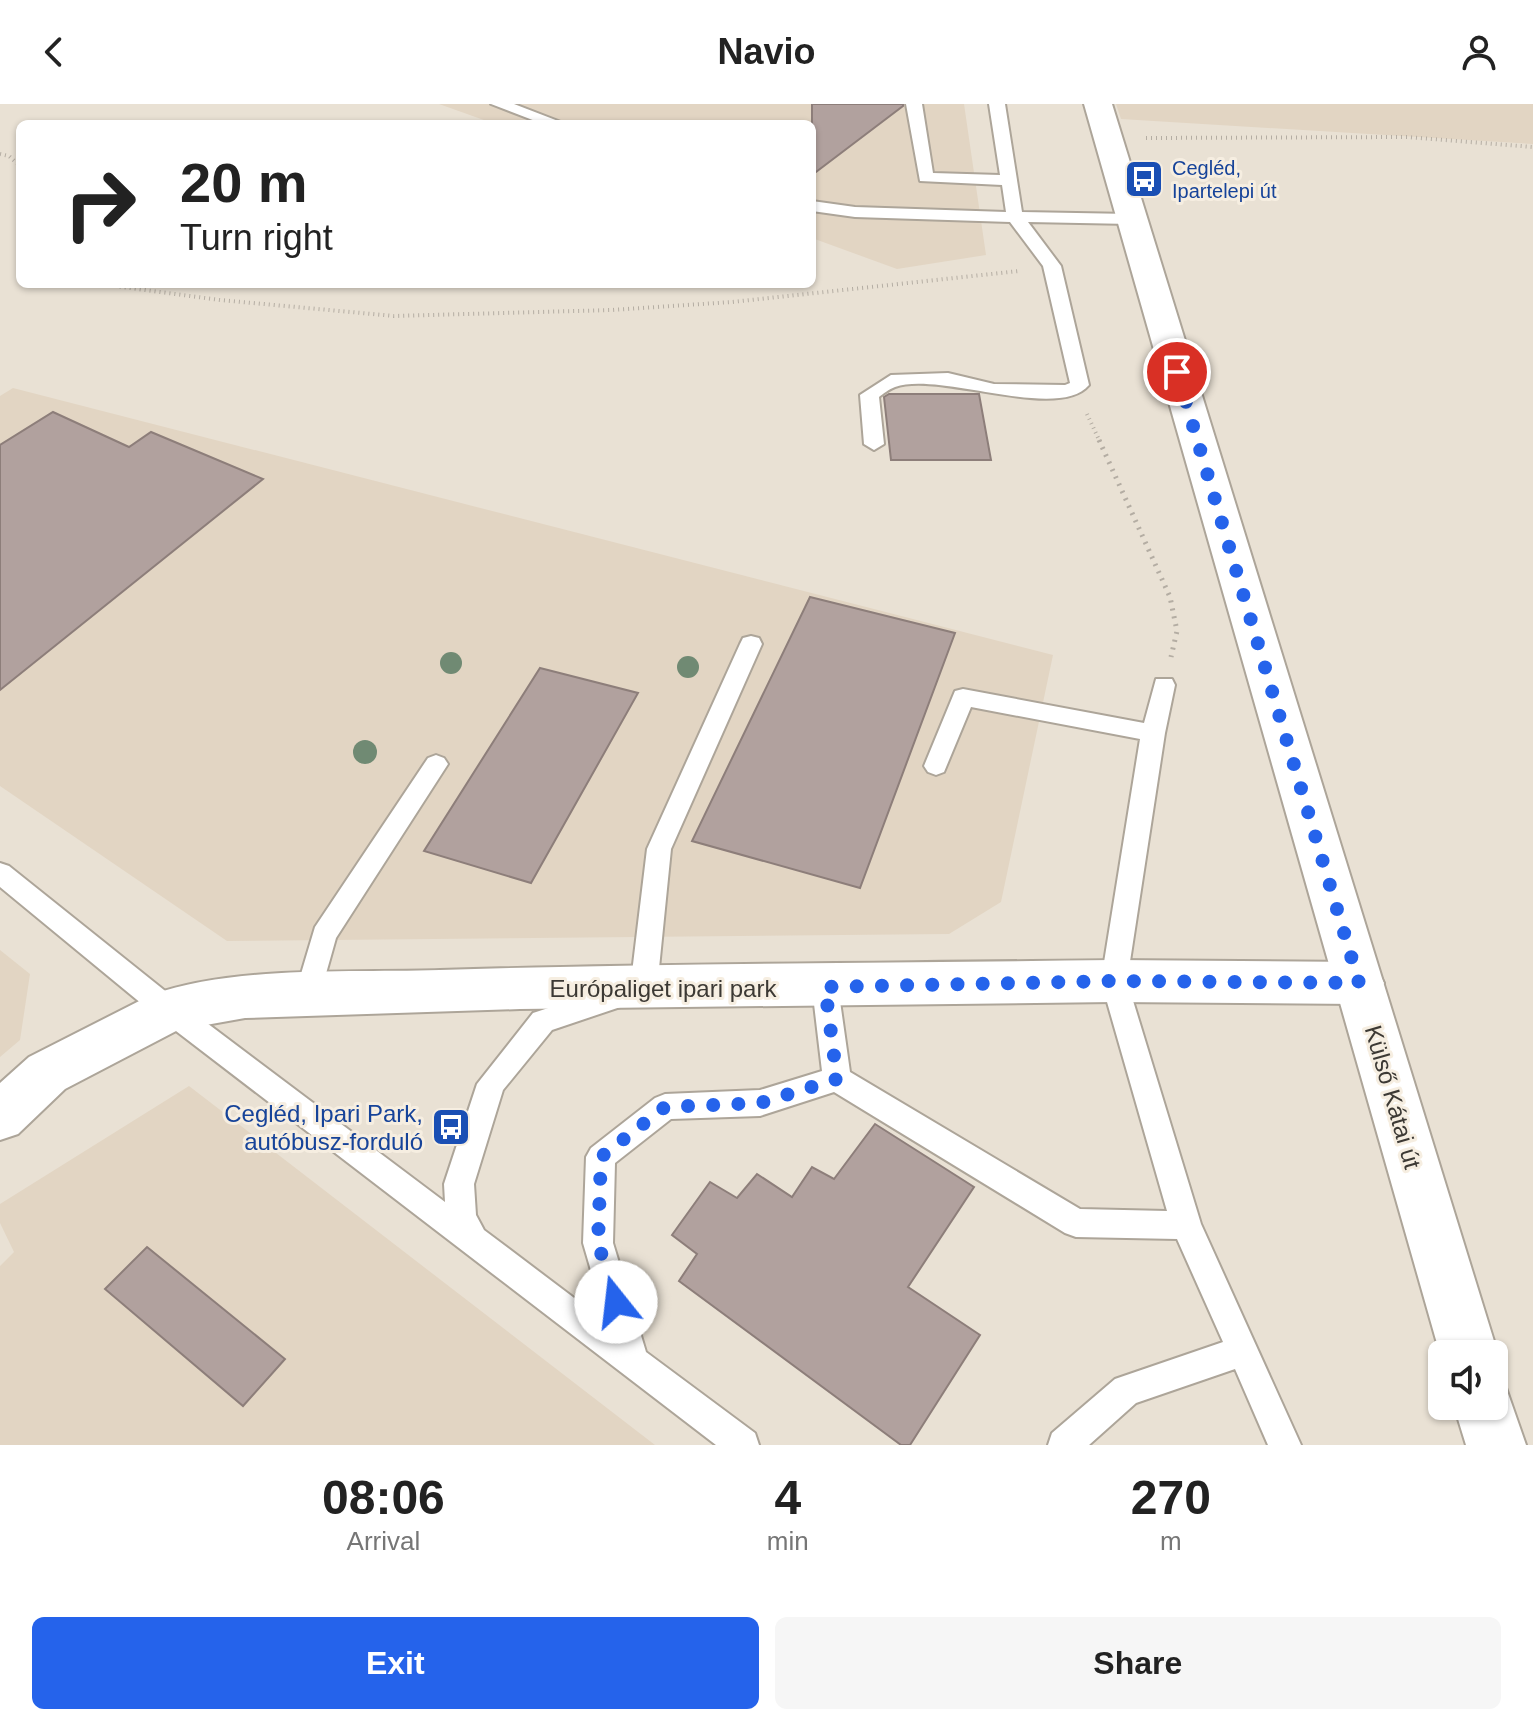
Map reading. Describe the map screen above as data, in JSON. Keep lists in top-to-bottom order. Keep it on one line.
{"streets":{"main road":["Európaliget ipari park","Külső Kátai út"]},"crossings":[["Európaliget ipari park","Külső Kátai út"]],"places":{"bus stop":["Cegléd, Ipartelepi út","Cegléd, Ipari Park, autóbusz-forduló"]},"page":{"header":"Navio","turn":["20 m","Turn right"],"eta":["08:06","Arrival","4","min","270","m"],"buttons":["Exit","Share"]}}
